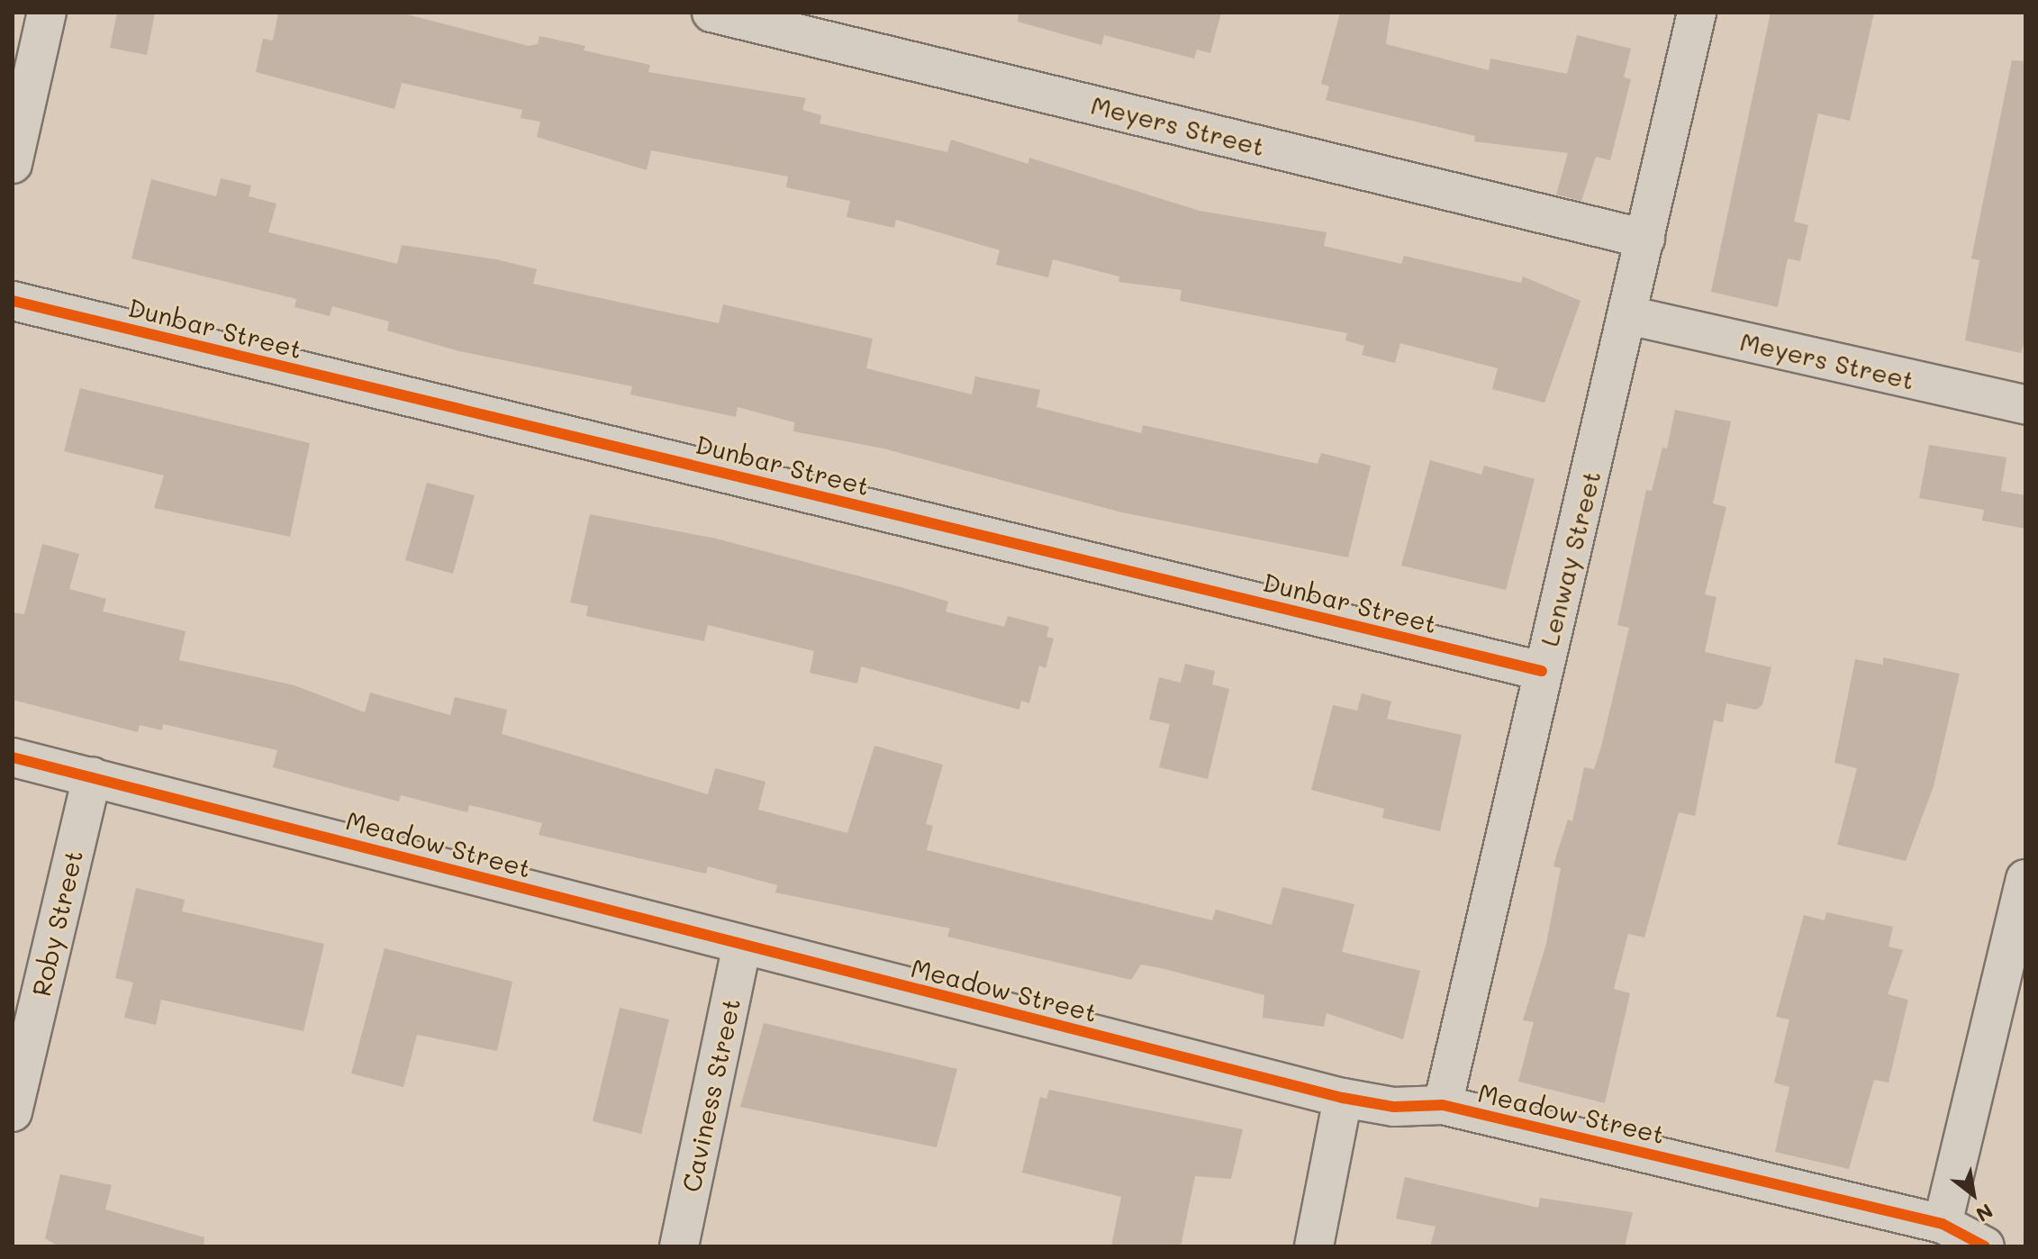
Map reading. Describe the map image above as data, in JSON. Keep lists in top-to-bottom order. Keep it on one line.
{"streets":{"street":["Meyers Street","Dunbar Street","Lenway Street","Meadow Street","Roby Street","Caviness Street"]},"crossings":[["Meyers Street","Lenway Street"],["Dunbar Street","Lenway Street"],["Lenway Street","Meadow Street"],["Meadow Street","Roby Street"],["Meadow Street","Caviness Street"]],"north":"bottom right"}
